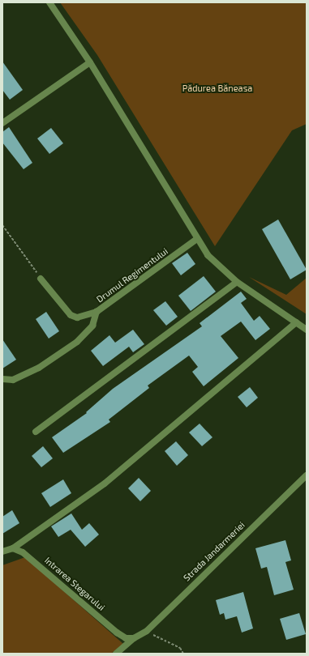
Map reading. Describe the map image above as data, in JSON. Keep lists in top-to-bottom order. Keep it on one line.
{"streets":{"street":["Drumul Regimentului","Strada Jandarmeriei","Intrarea Stegarului"]},"crossings":[["Strada Jandarmeriei","Intrarea Stegarului"]],"parks":["Pădurea Băneasa"]}
